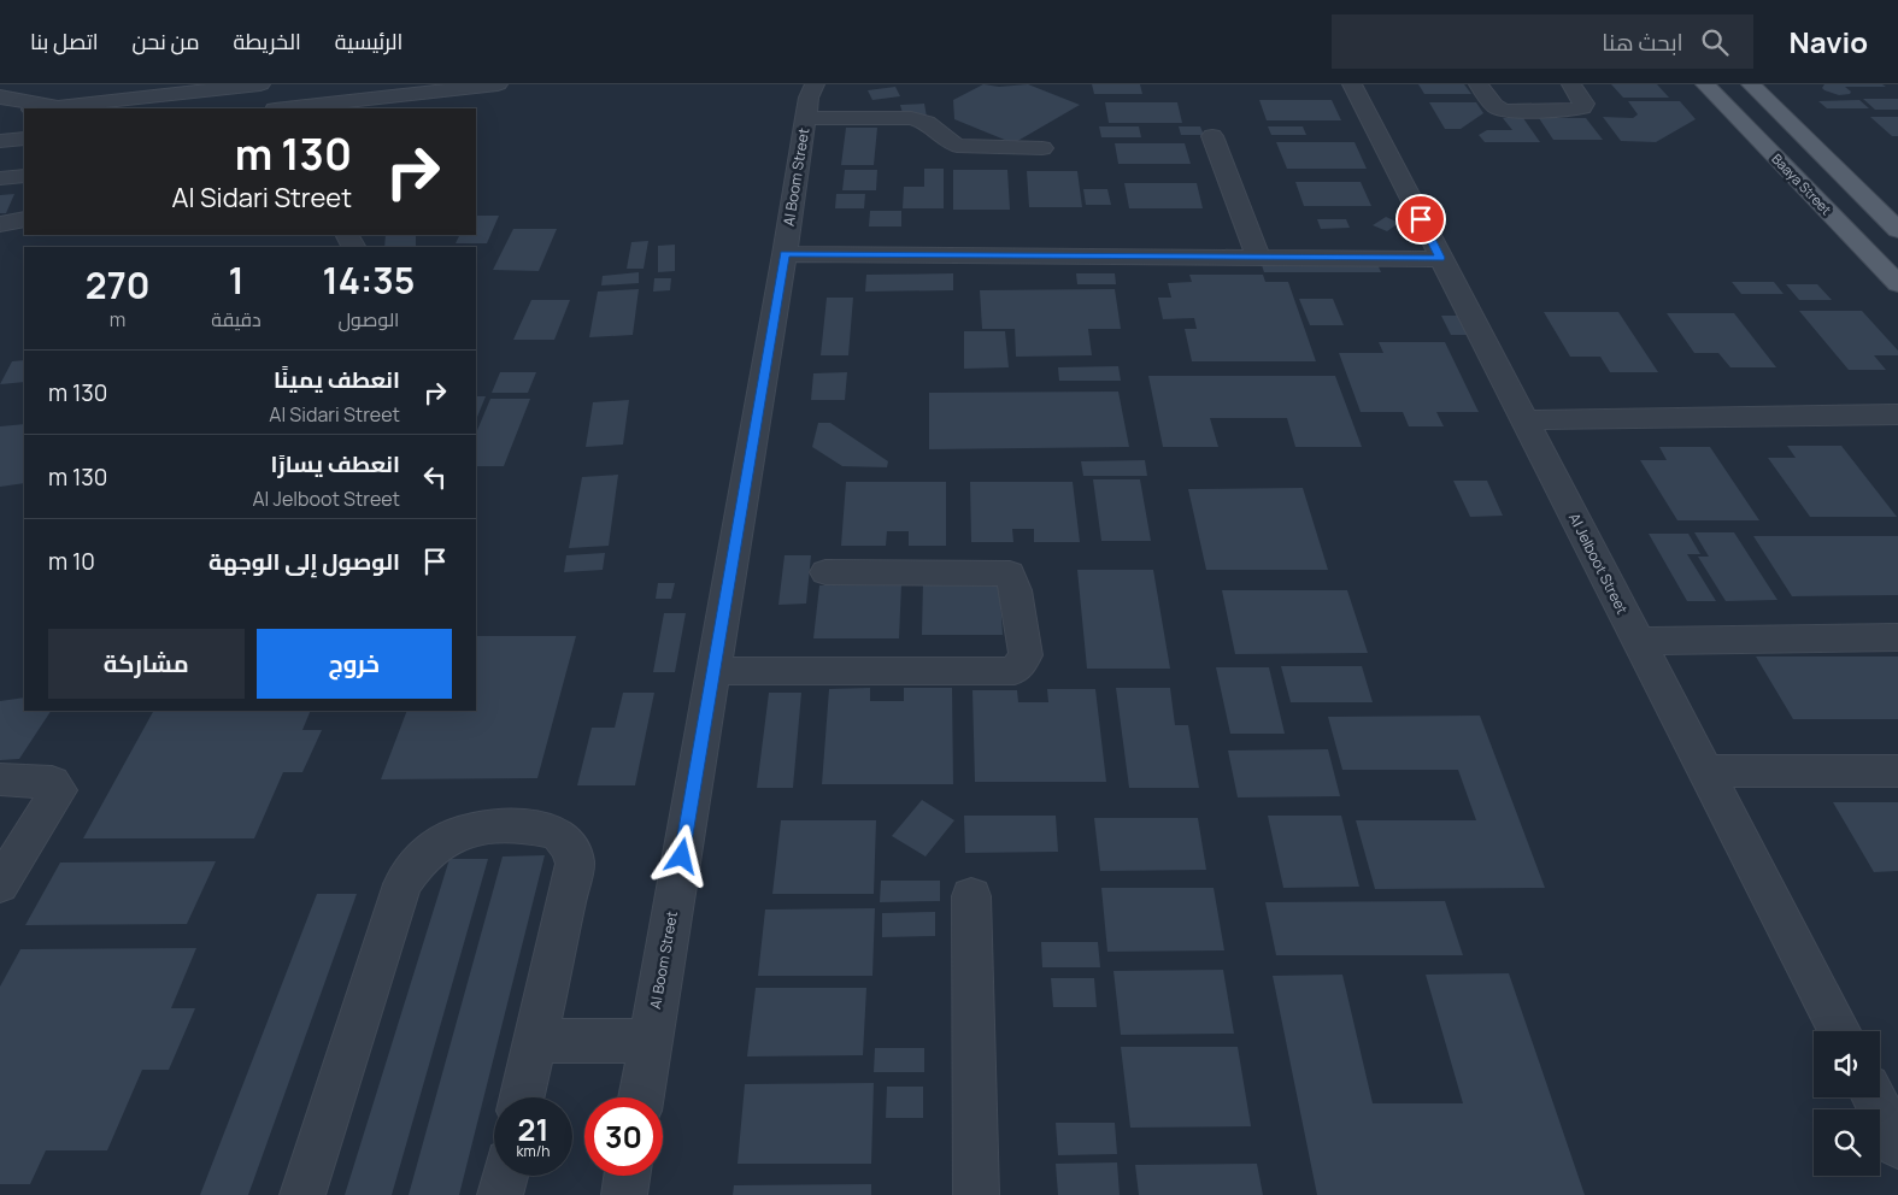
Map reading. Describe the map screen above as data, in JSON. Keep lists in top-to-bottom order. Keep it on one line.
{"streets":{"main road":["Baaya Street"],"street":["Al Boom Street","Al Jelboot Street"]},"page":{"header":"Navio","search":"ابحث هنا","nav":["الرئيسية","الخريطة","من نحن","اتصل بنا"],"turn":["130 m","Al Sidari Street"],"eta":["14:35","الوصول","1","دقيقة","270","m"],"list":[{"name":"انعطف يمينًا","note":"Al Sidari Street","value":"130 m"},{"name":"انعطف يسارًا","note":"Al Jelboot Street","value":"130 m"},{"name":"الوصول إلى الوجهة","value":"10 m"}],"buttons":["خروج","مشاركة"],"speed":"21 km/h","limit":"30"}}
